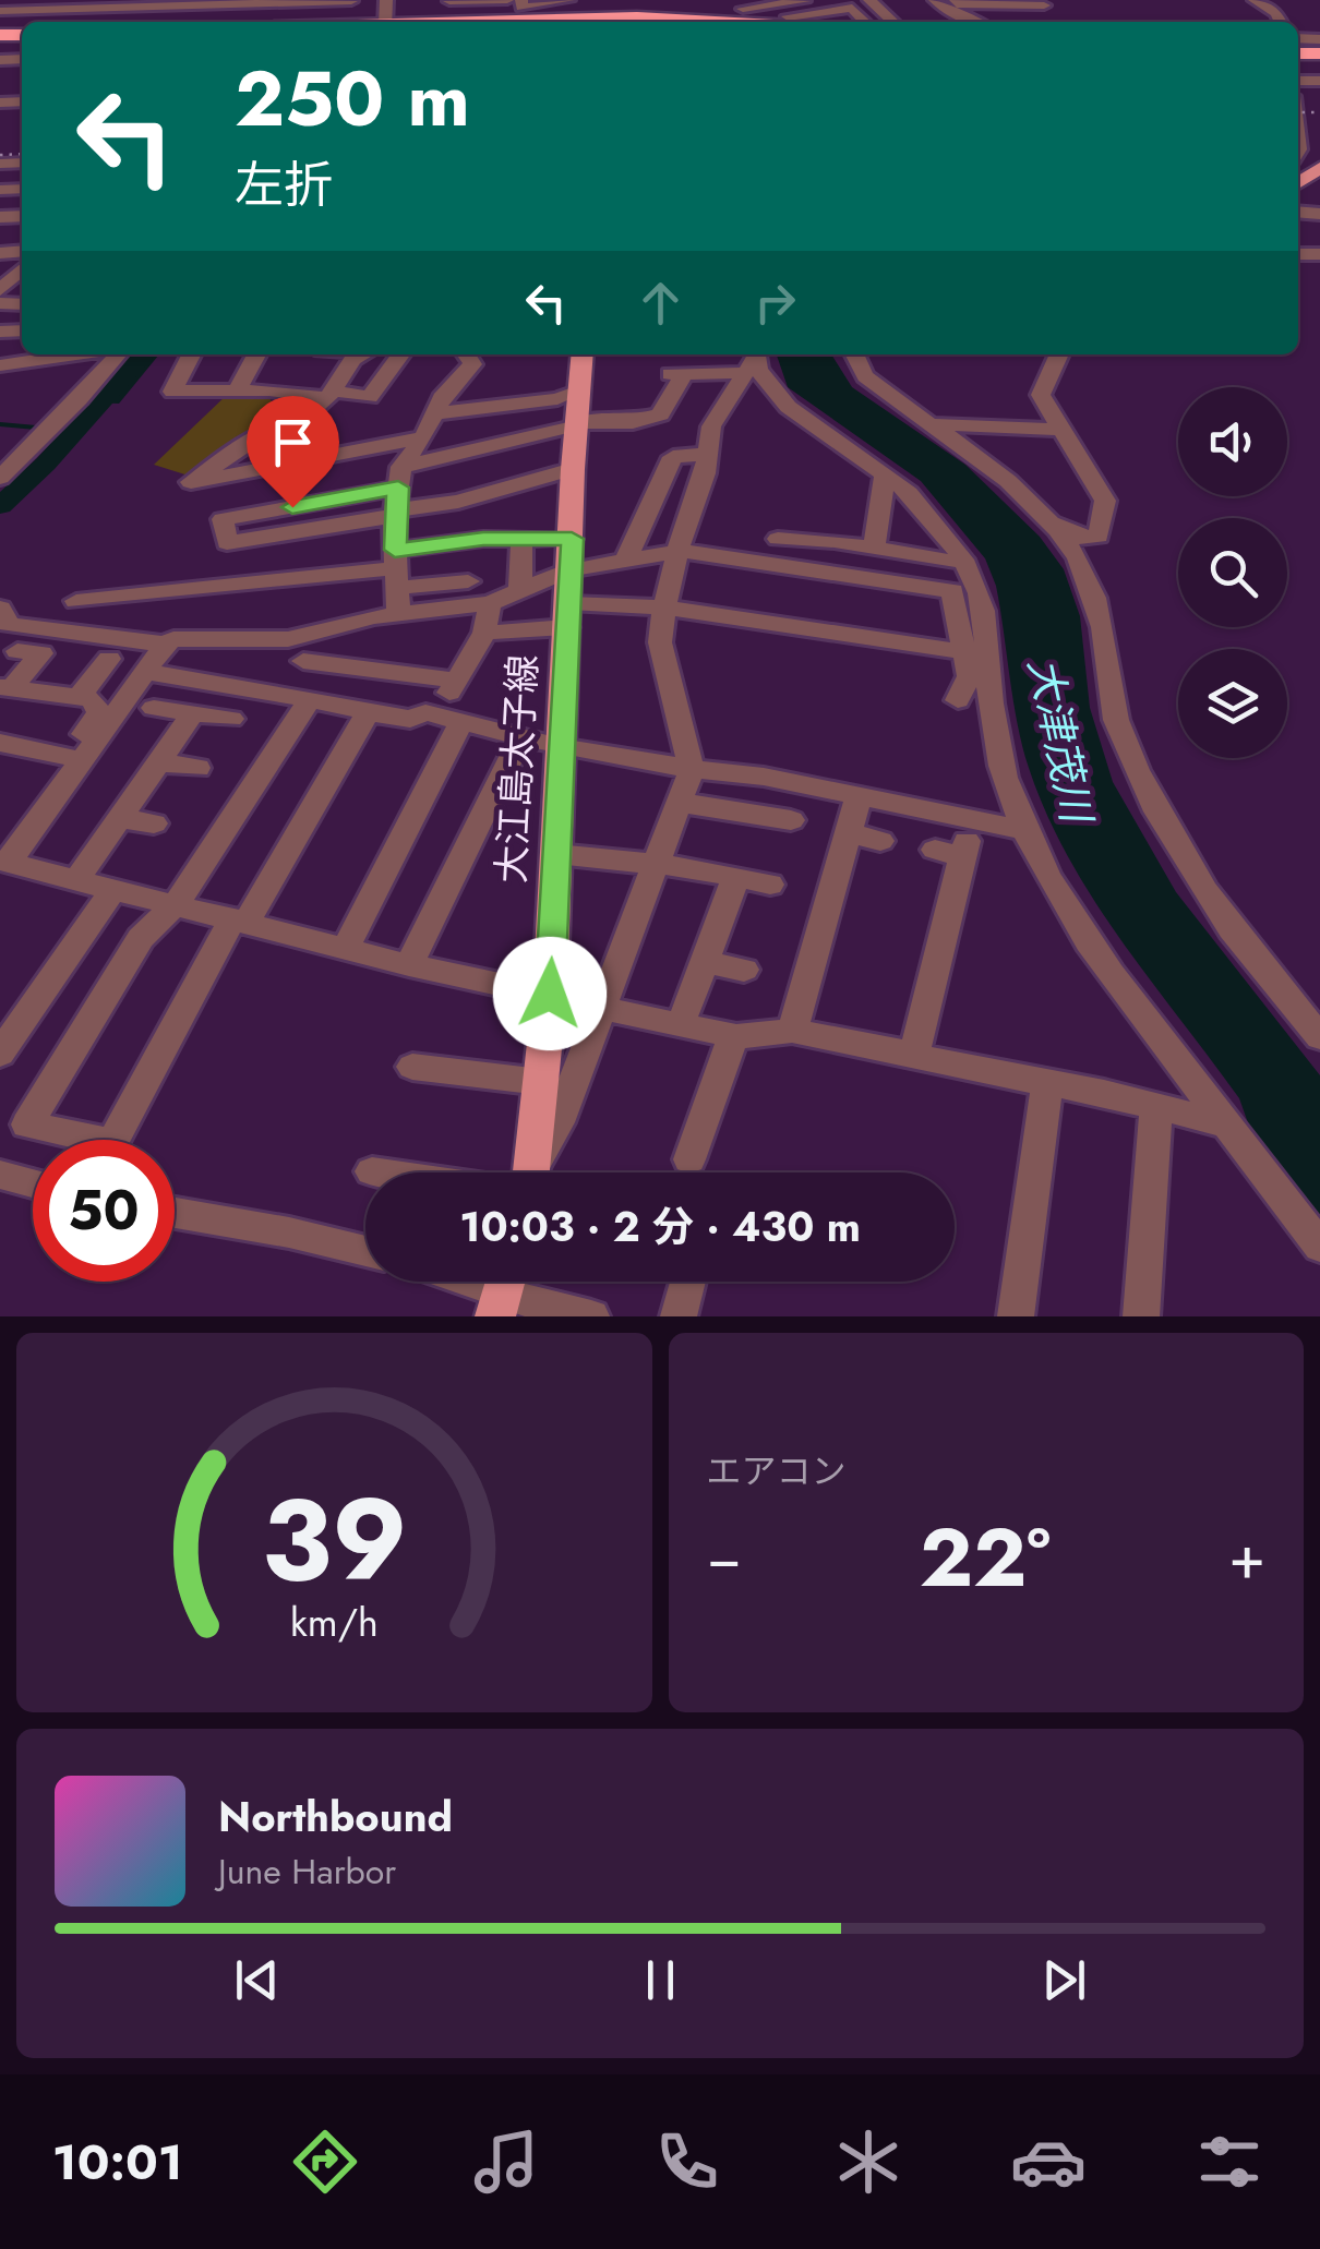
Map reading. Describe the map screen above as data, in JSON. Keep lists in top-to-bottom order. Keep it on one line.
{"streets":{"main road":["大江島太子線"]},"water":["大津茂川"],"page":{"turn":["250 m","左折"],"limit":"50","trip":"10:03 · 2 分 · 430 m","tile":"エアコン","heat":["−","22°","+"],"song":["Northbound","June Harbor"],"tabs":"10:01","gauge":["39","km/h"]}}
